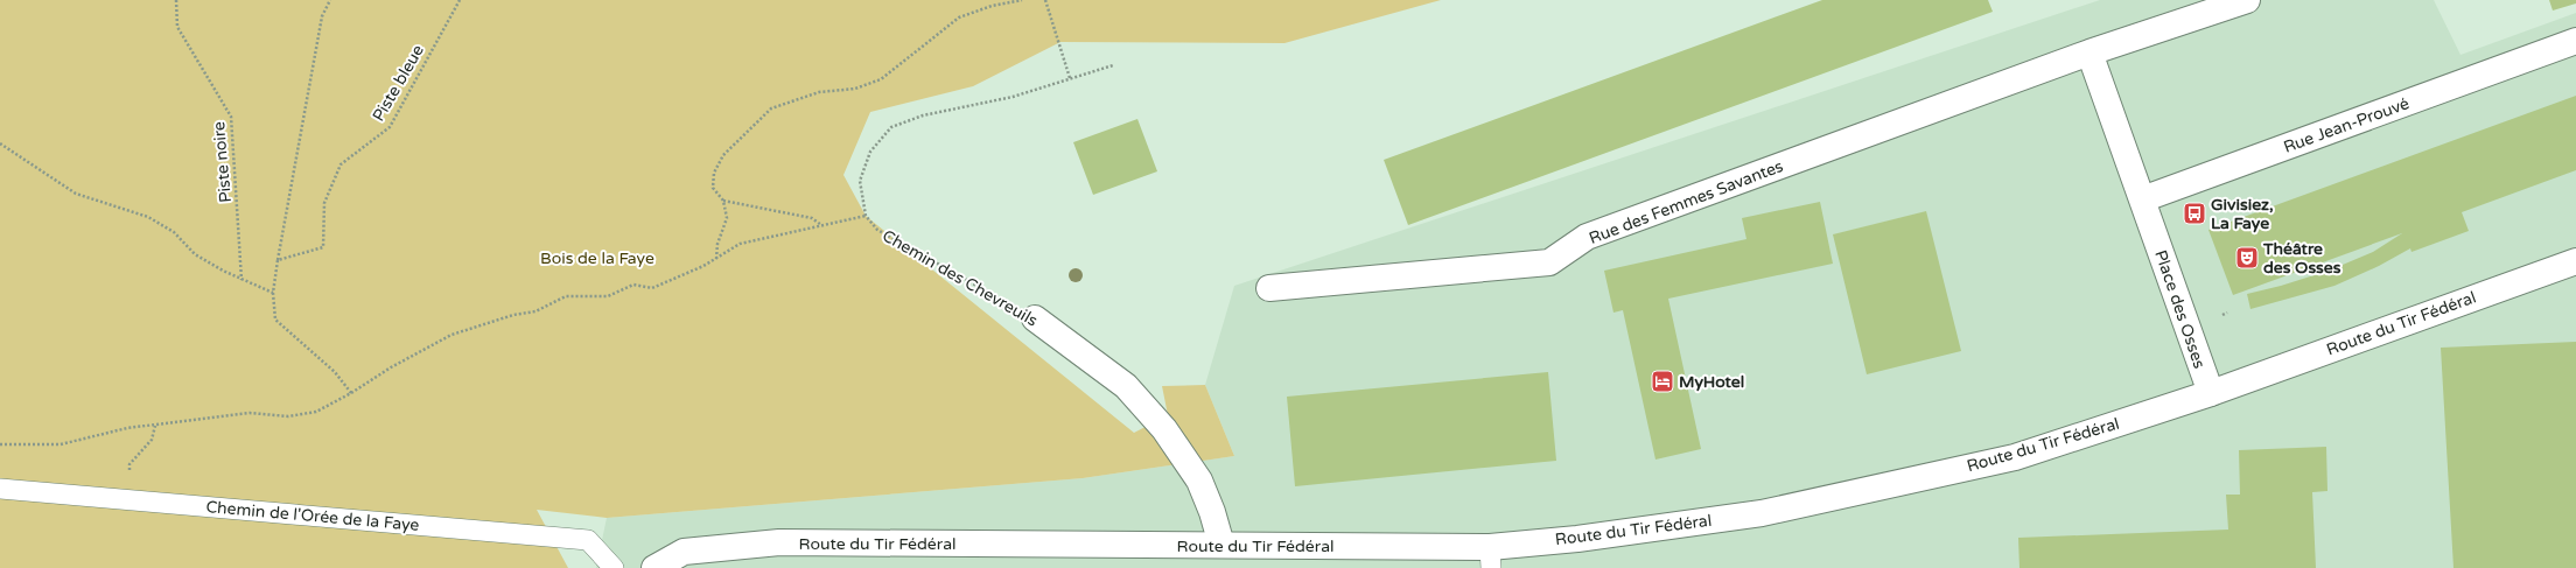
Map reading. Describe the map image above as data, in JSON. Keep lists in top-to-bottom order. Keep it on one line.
{"streets":{"street":["Rue Jean-Prouvé","Rue des Femmes Savantes","Chemin des Chevreuils","Place des Osses","Route du Tir Fédéral"],"lane":["Chemin de l'Orée de la Faye"],"path":["Piste bleue","Piste noire"]},"crossings":[["Rue Jean-Prouvé","Place des Osses"],["Chemin des Chevreuils","Route du Tir Fédéral"],["Place des Osses","Route du Tir Fédéral"]],"parks":["Bois de la Faye"],"places":{"bus stop":["Givisiez, La Faye"],"theatre":["Théâtre des Osses"],"hotel":["MyHotel"]}}
